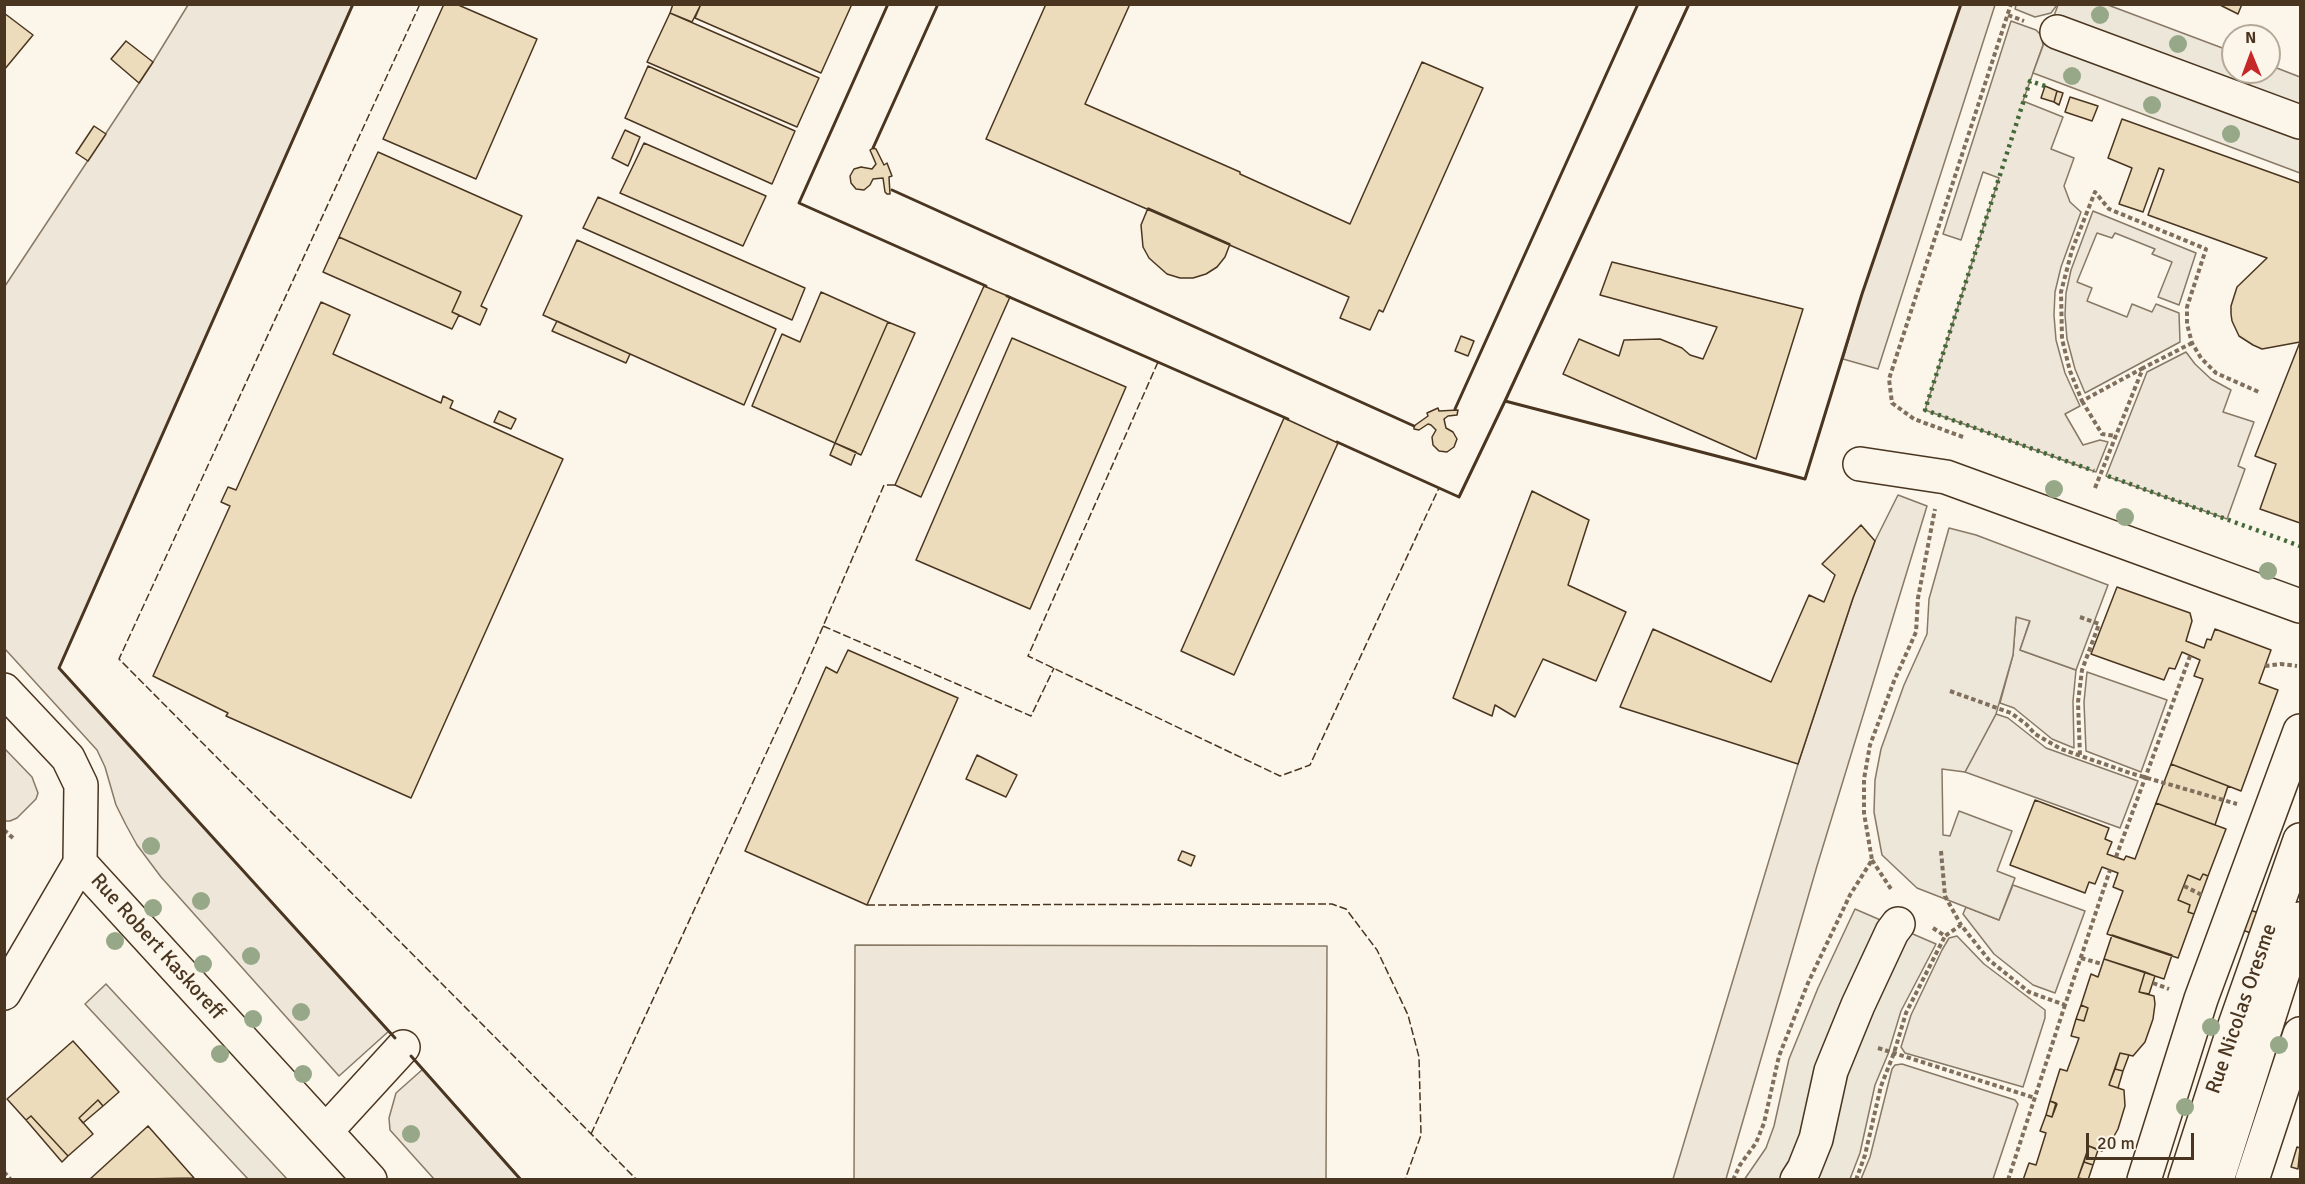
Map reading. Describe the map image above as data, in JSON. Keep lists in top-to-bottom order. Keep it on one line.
{"streets":{"street":["Rue Robert Kaskoreff","Rue Nicolas Oresme"]},"scale_bar":"20 m","north":"top"}
